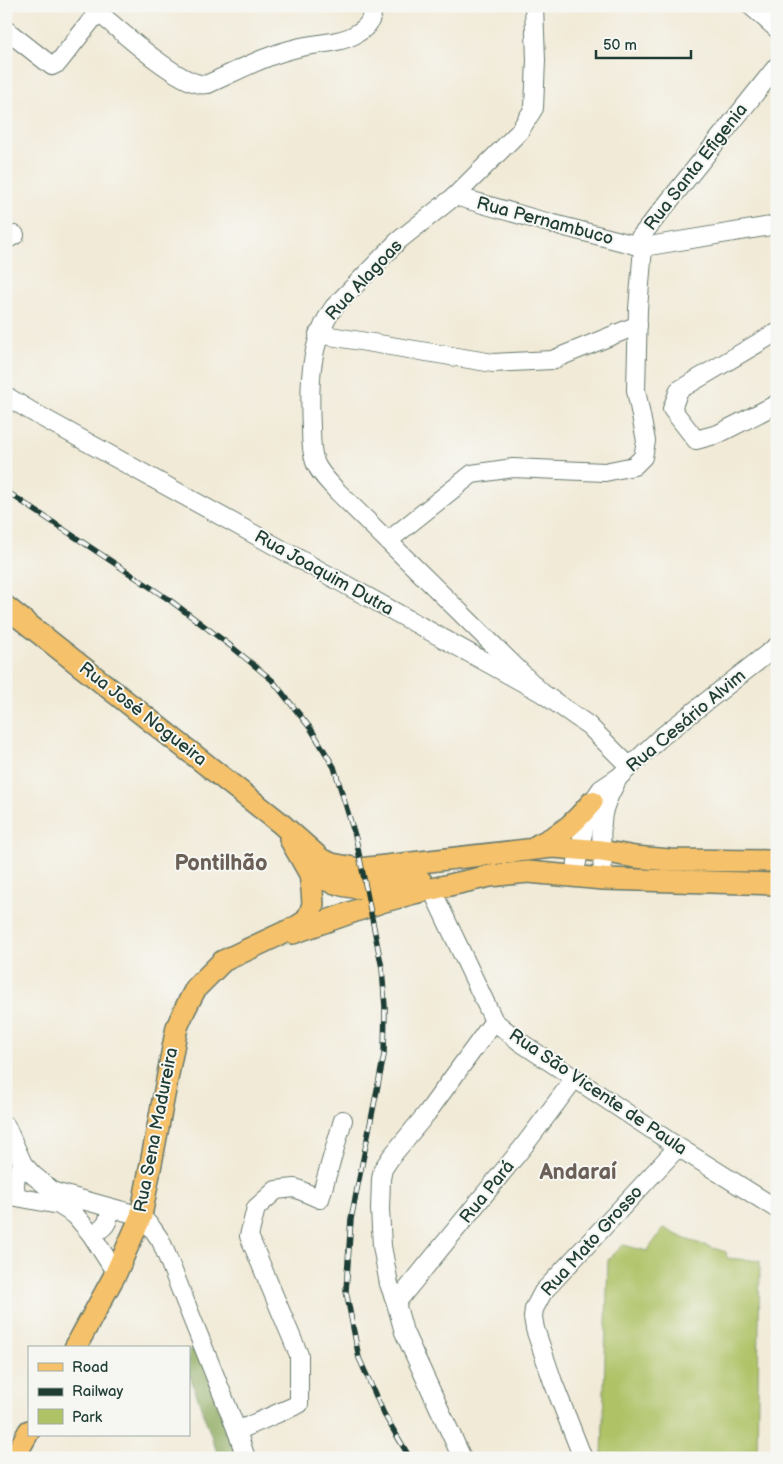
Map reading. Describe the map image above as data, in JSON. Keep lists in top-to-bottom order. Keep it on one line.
{"streets":{"main road":["Rua José Nogueira","Rua Sena Madureira"],"street":["Rua Santa Efigenia","Rua Pernambuco","Rua Alagoas","Rua Joaquim Dutra","Rua Cesário Alvim","Rua São Vicente de Paula","Rua Pará","Rua Mato Grosso"]},"crossings":[["Rua Santa Efigenia","Rua Pernambuco"],["Rua Pernambuco","Rua Alagoas"],["Rua Alagoas","Rua Joaquim Dutra"],["Rua Joaquim Dutra","Rua Cesário Alvim"],["Rua São Vicente de Paula","Rua Pará"],["Rua São Vicente de Paula","Rua Mato Grosso"]],"districts":["Pontilhão","Andaraí"],"legend":["Road","Railway","Park"],"scale_bar":"50 m"}
